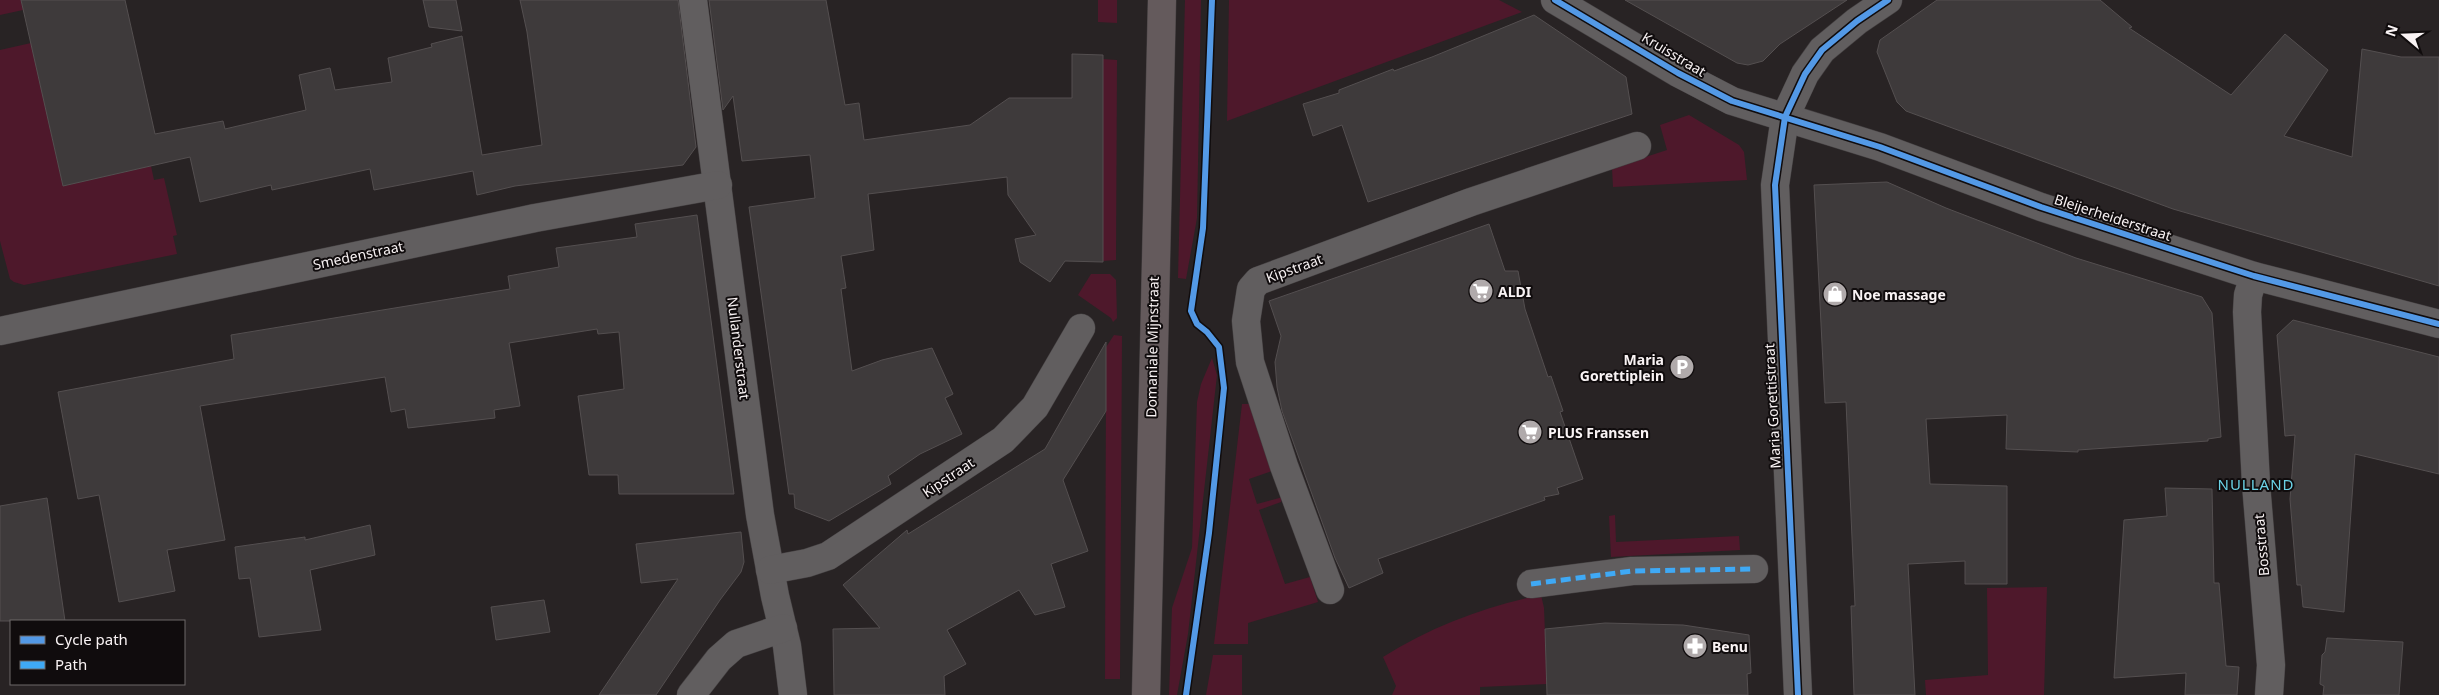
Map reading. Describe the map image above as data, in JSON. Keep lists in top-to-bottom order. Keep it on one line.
{"streets":{"main road":["Domaniale Mijnstraat"],"street":["Kruisstraat","Bleijerheiderstraat","Smedenstraat","Kipstraat","Nullanderstraat","Maria Gorettistraat","Bosstraat"]},"crossings":[["Kruisstraat","Bleijerheiderstraat"],["Kruisstraat","Maria Gorettistraat"],["Bleijerheiderstraat","Maria Gorettistraat"],["Bleijerheiderstraat","Bosstraat"],["Smedenstraat","Nullanderstraat"],["Kipstraat","Nullanderstraat"]],"districts":["NULLAND"],"places":{"supermarket":["ALDI","PLUS Franssen"],"shop":["Noe massage"],"parking":["Maria Gorettiplein"],"pharmacy":["Benu"]},"legend":["Cycle path","Path"],"north":"left"}
